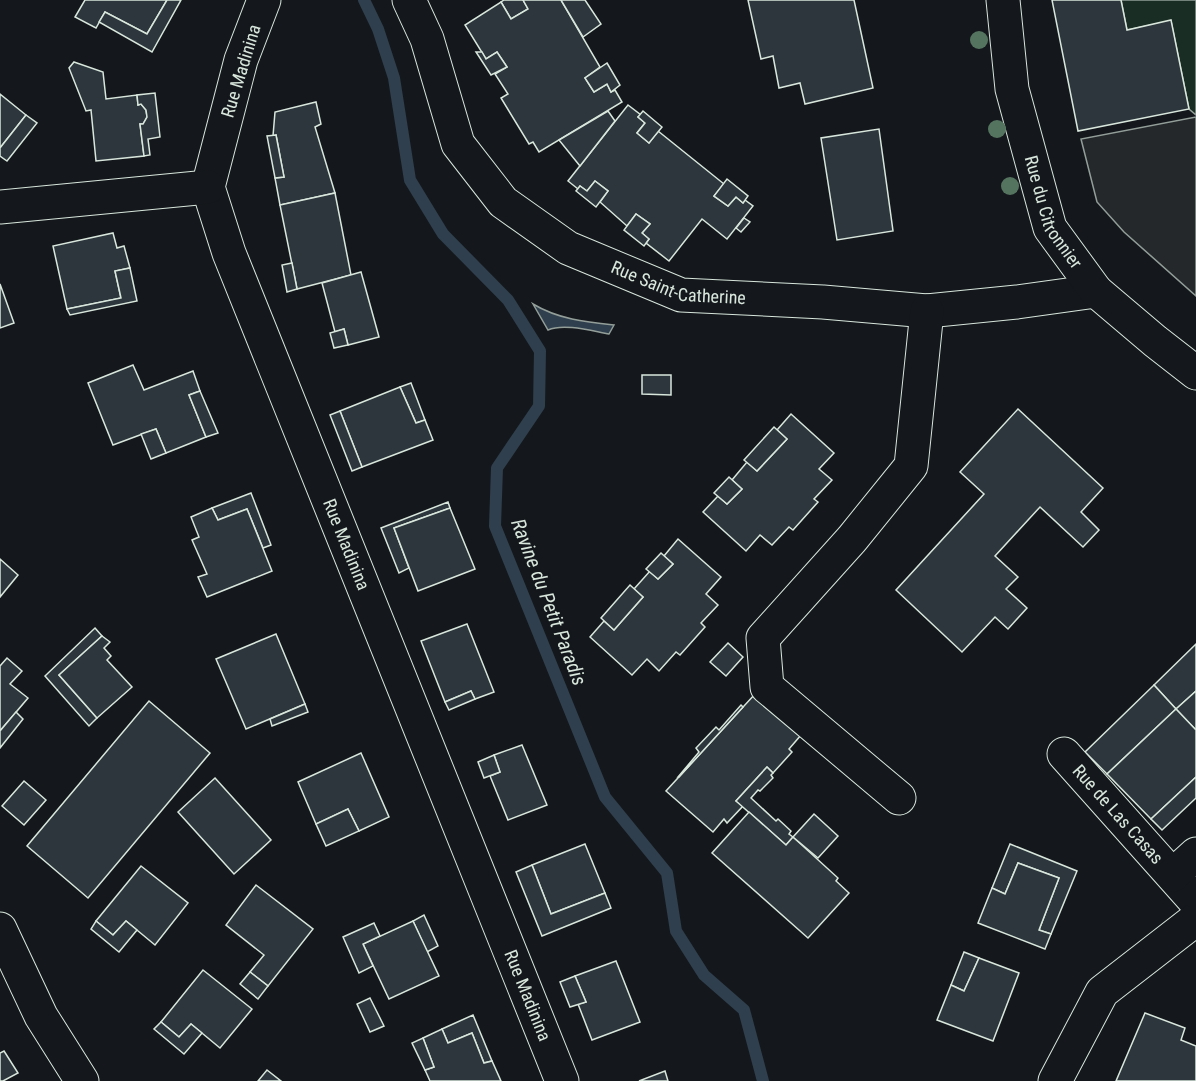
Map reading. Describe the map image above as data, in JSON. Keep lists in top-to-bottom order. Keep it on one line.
{"streets":{"street":["Rue Madinina","Rue du Citronnier","Rue Saint-Catherine","Rue de Las Casas"]},"crossings":[["Rue du Citronnier","Rue Saint-Catherine"]],"water":["Ravine du Petit Paradis"]}
